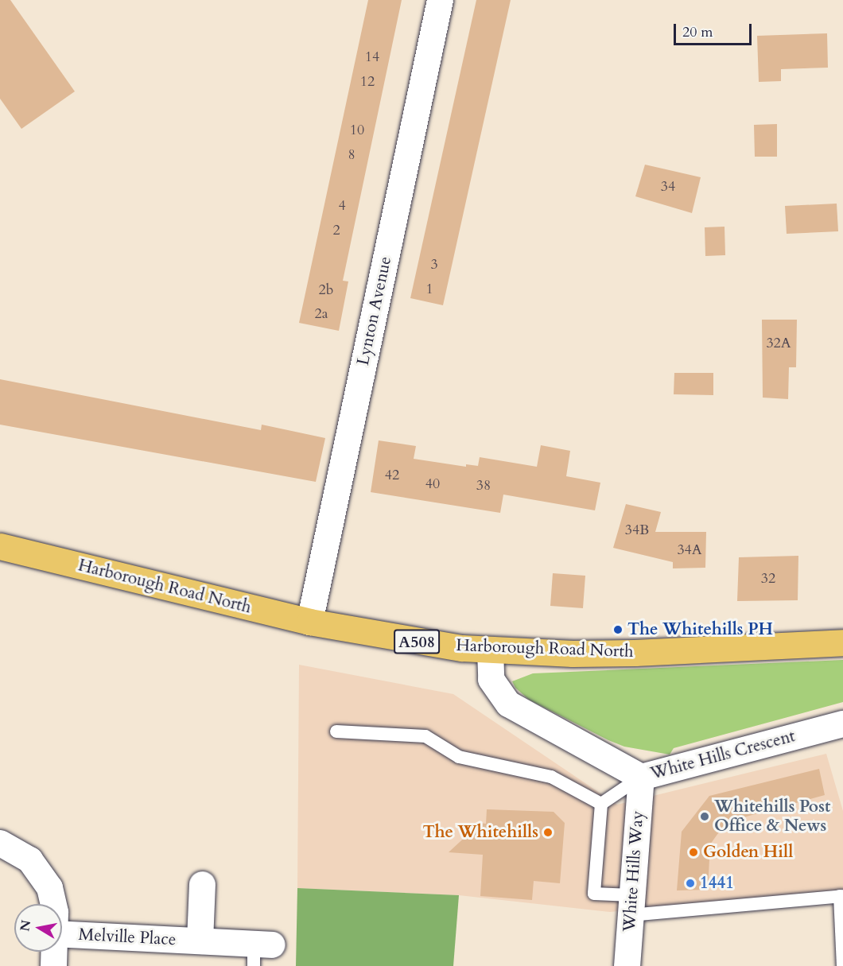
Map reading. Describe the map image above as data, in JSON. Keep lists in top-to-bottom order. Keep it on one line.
{"streets":{"highway":["Harborough Road North","A508"],"street":["Lynton Avenue","White Hills Crescent","White Hills Way","Melville Place"]},"crossings":[["Lynton Avenue","Harborough Road North"],["Harborough Road North","White Hills Crescent"],["White Hills Crescent","White Hills Way"]],"places":["The Whitehills PH","Whitehills Post Office & News","The Whitehills","Golden Hill","1441"],"house_numbers":["14","12","10","8","34","4","2","3","1","2b","2a","32A","42","40","38","34B","34A","32"],"scale_bar":"20 m","north":"left"}
